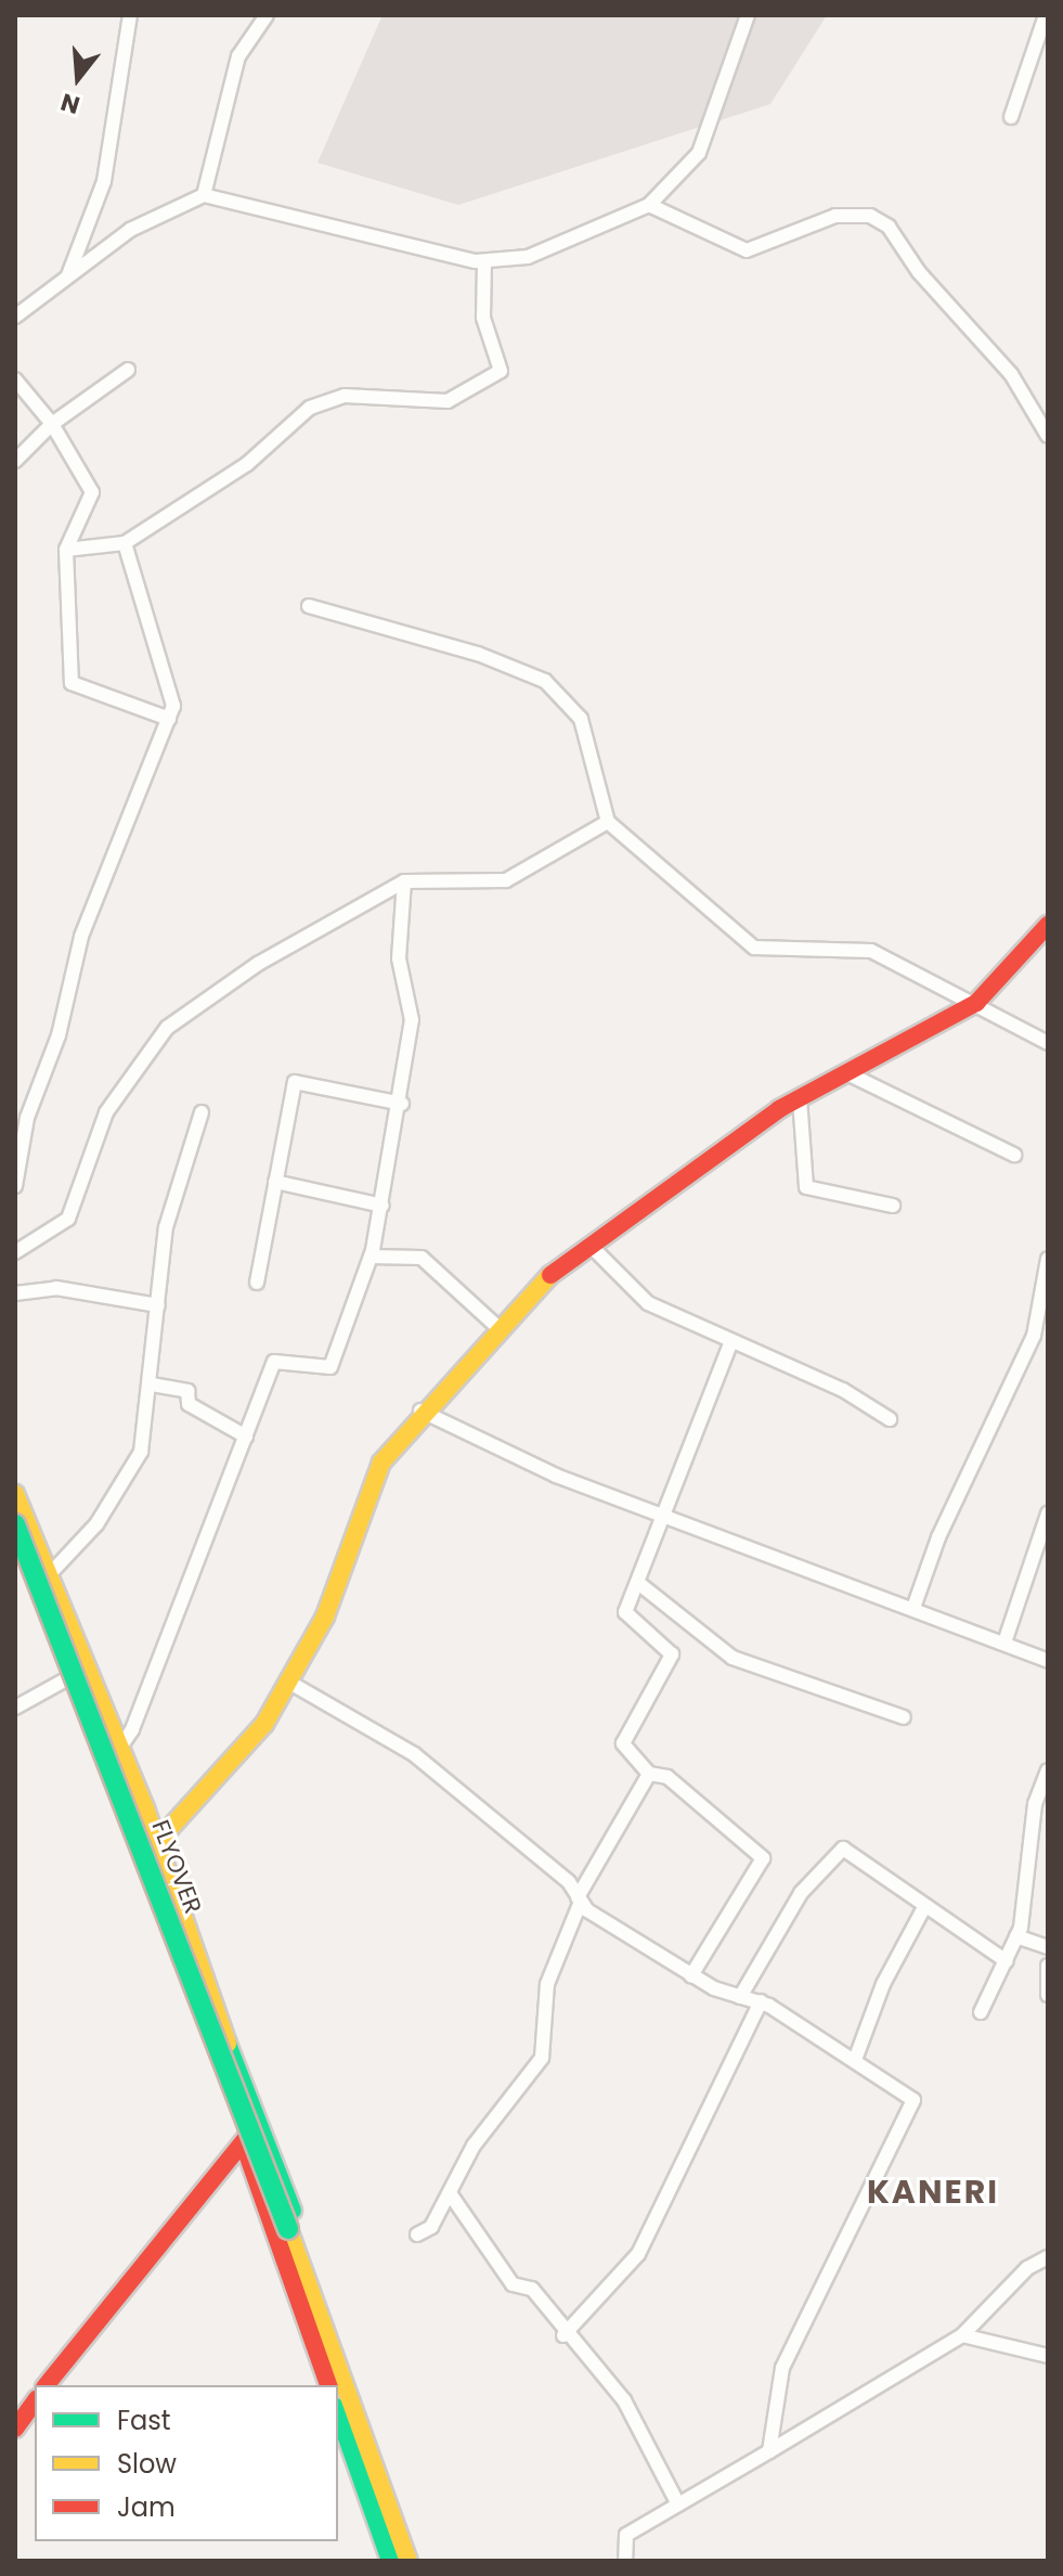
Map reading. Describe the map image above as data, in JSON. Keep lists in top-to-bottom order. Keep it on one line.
{"streets":{"main road":["FLYOVER"]},"districts":["KANERI"],"legend":["Fast","Slow","Jam"],"north":"bottom"}
